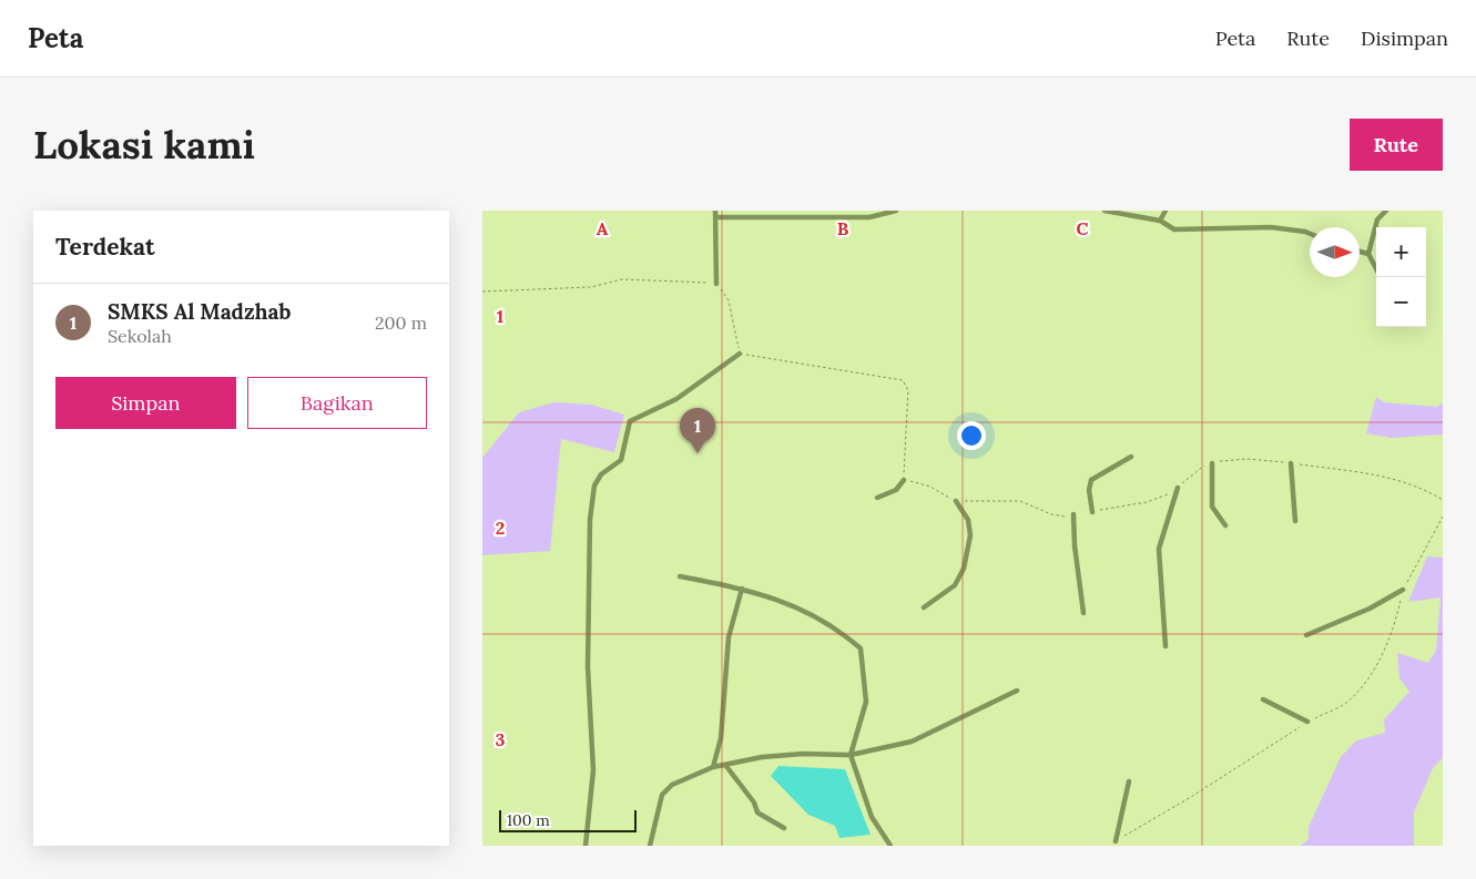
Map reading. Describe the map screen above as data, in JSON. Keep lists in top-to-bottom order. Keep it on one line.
{"scale_bar":"100 m","north":"right","page":{"header":"Peta","nav":["Peta","Rute","Disimpan"],"buttons":["Rute",["Simpan","Bagikan"]],"title":"Lokasi kami","heading":"Terdekat","map_buttons":["+","−"],"list":[{"mark":"1","name":"SMKS Al Madzhab","note":"Sekolah","value":"200 m"}],"pins":"1","scale":"100 m"},"grid":{"columns":["A","B","C"],"rows":["1","2","3"]}}
